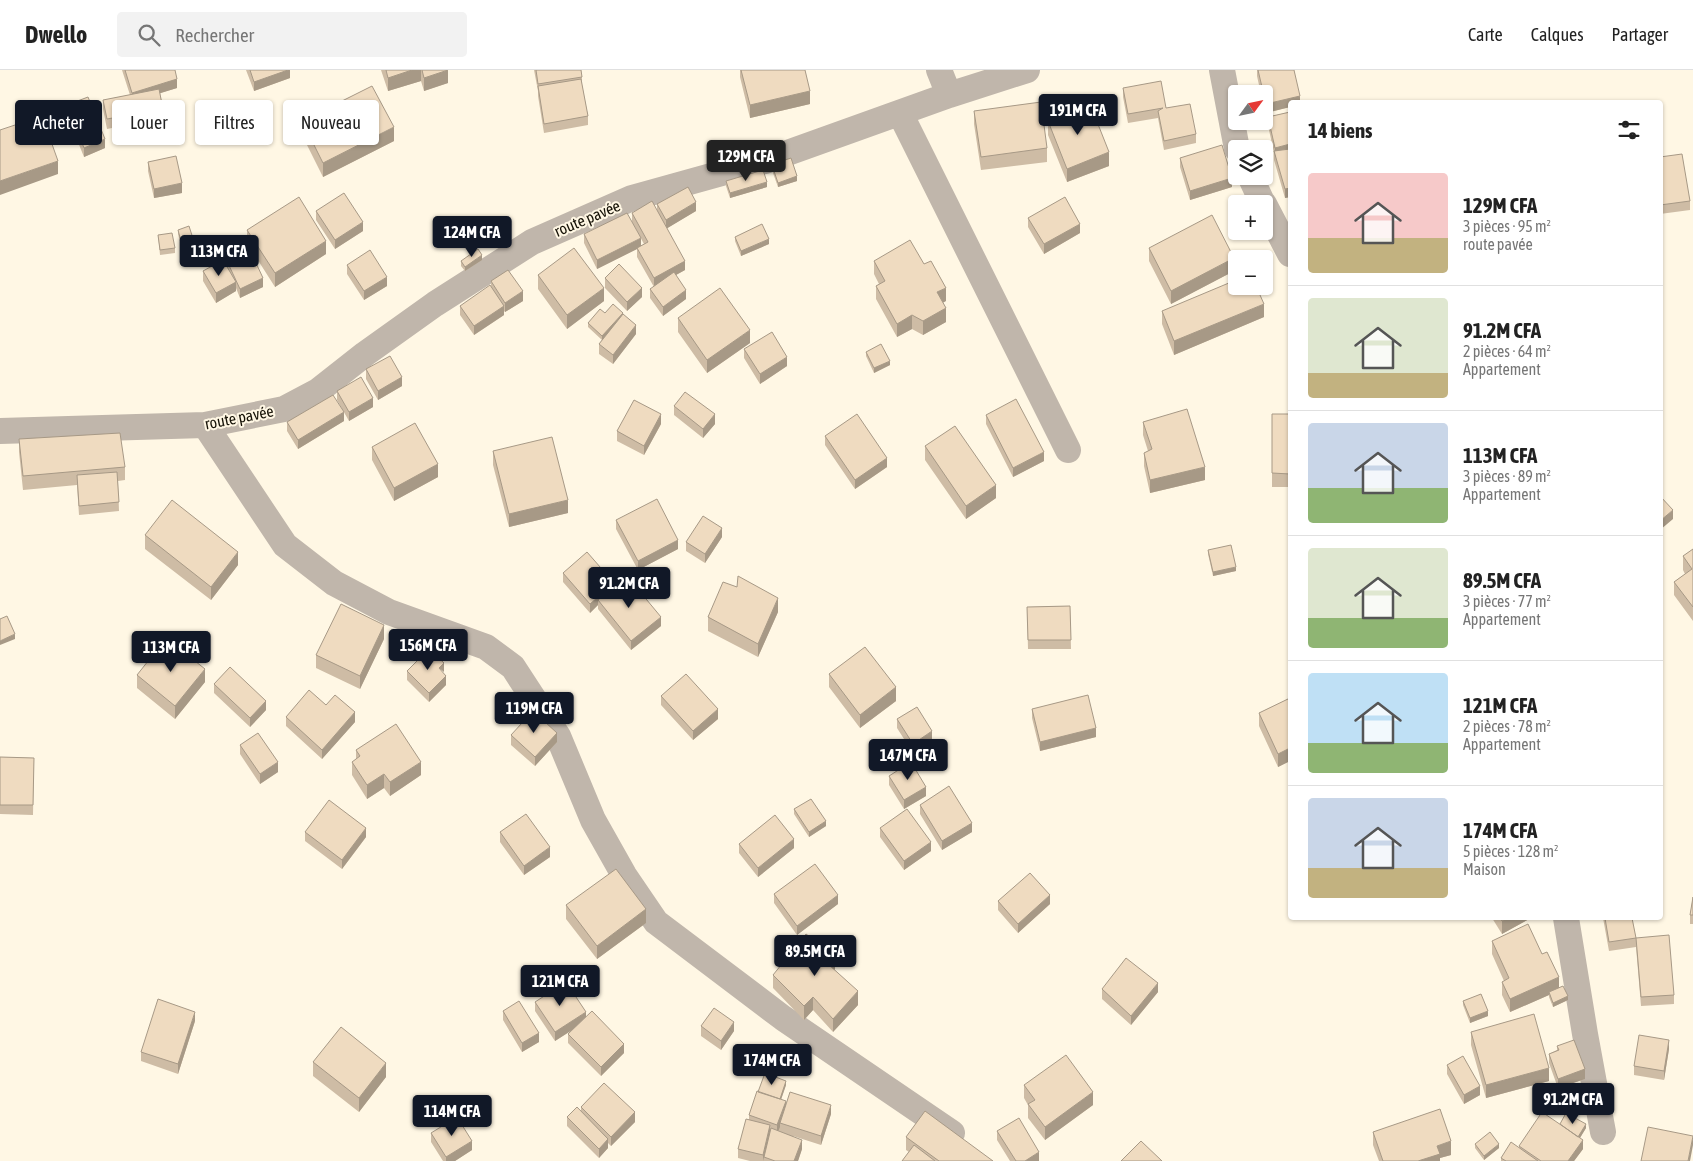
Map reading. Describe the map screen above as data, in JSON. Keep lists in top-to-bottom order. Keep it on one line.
{"streets":{"street":["route pavée"]},"north":"top right","page":{"header":"Dwello","search":"Rechercher","nav":["Carte","Calques","Partager"],"map_buttons":["+","−"],"price":["191M CFA","129M CFA","124M CFA","113M CFA","91.2M CFA","156M CFA","113M CFA","119M CFA","147M CFA","89.5M CFA","121M CFA","174M CFA","91.2M CFA","114M CFA"],"chip":["Acheter","Louer","Filtres","Nouveau"],"heading":"14 biens","list":[{"name":"129M CFA","note":"3 pièces · 95 m² · route pavée"},{"name":"91.2M CFA","note":"2 pièces · 64 m² · Appartement"},{"name":"113M CFA","note":"3 pièces · 89 m² · Appartement"},{"name":"89.5M CFA","note":"3 pièces · 77 m² · Appartement"},{"name":"121M CFA","note":"2 pièces · 78 m² · Appartement"},{"name":"174M CFA","note":"5 pièces · 128 m² · Maison"}]}}
